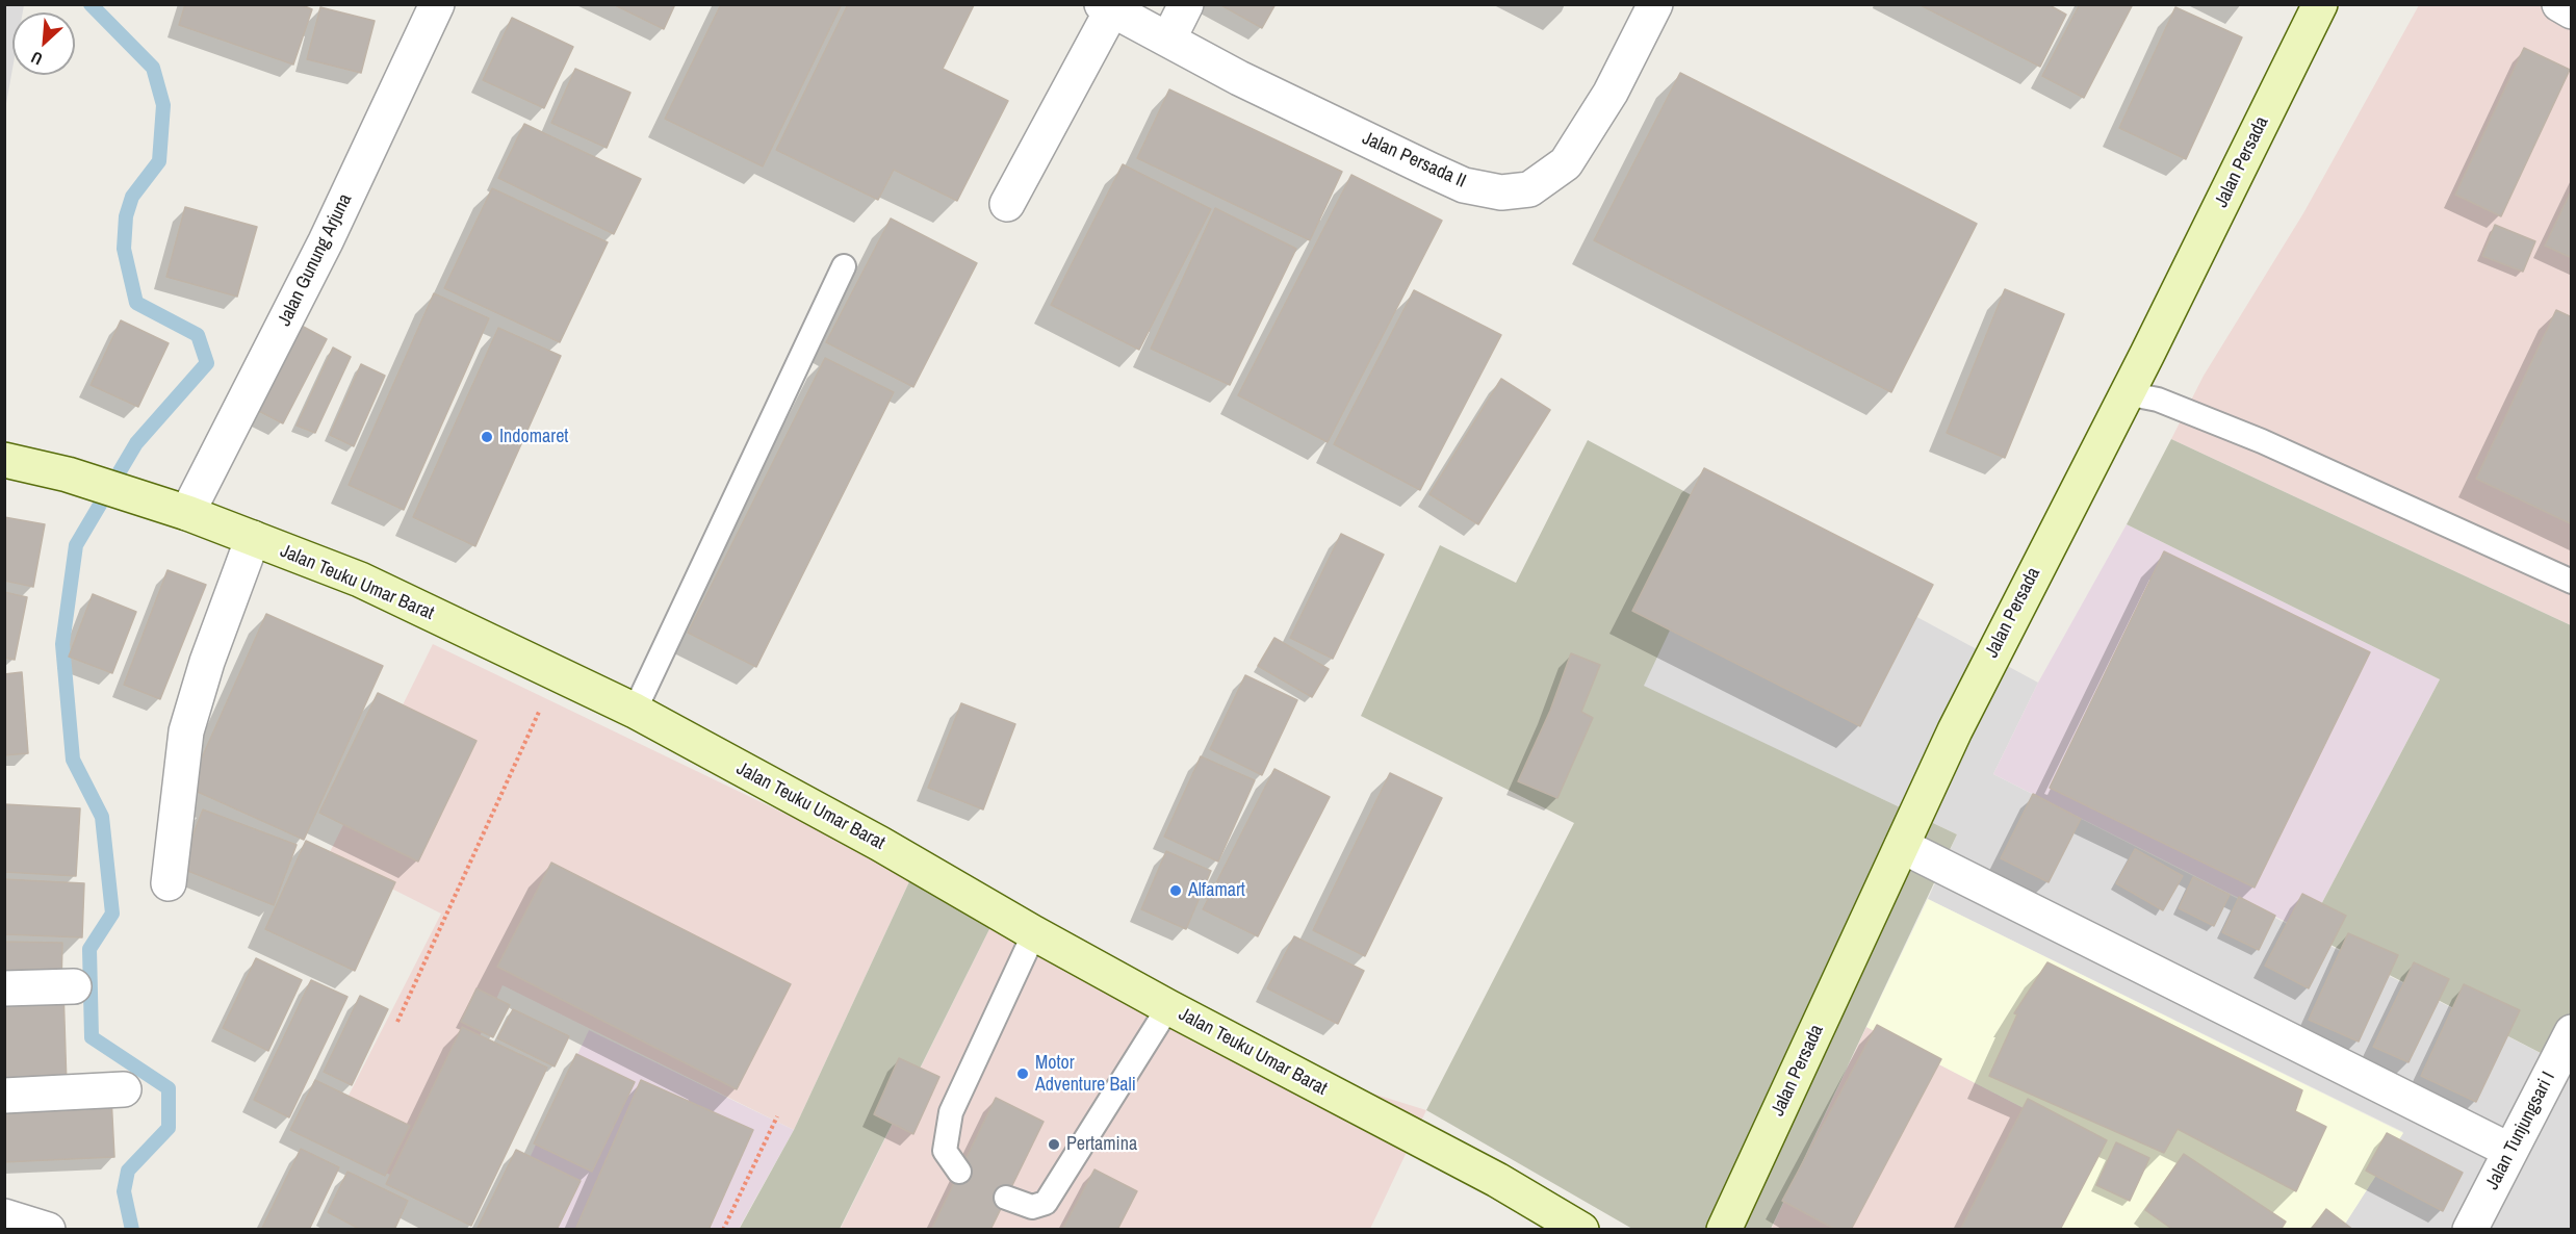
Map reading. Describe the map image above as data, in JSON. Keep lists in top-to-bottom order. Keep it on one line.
{"streets":{"main road":["Jalan Persada","Jalan Teuku Umar Barat"],"street":["Jalan Persada II","Jalan Gunung Arjuna","Jalan Tunjungsari I"]},"crossings":[["Jalan Gunung Arjuna","Jalan Teuku Umar Barat"]],"places":["Indomaret","Alfamart","Motor Adventure Bali","Pertamina"],"north":"bottom left"}
